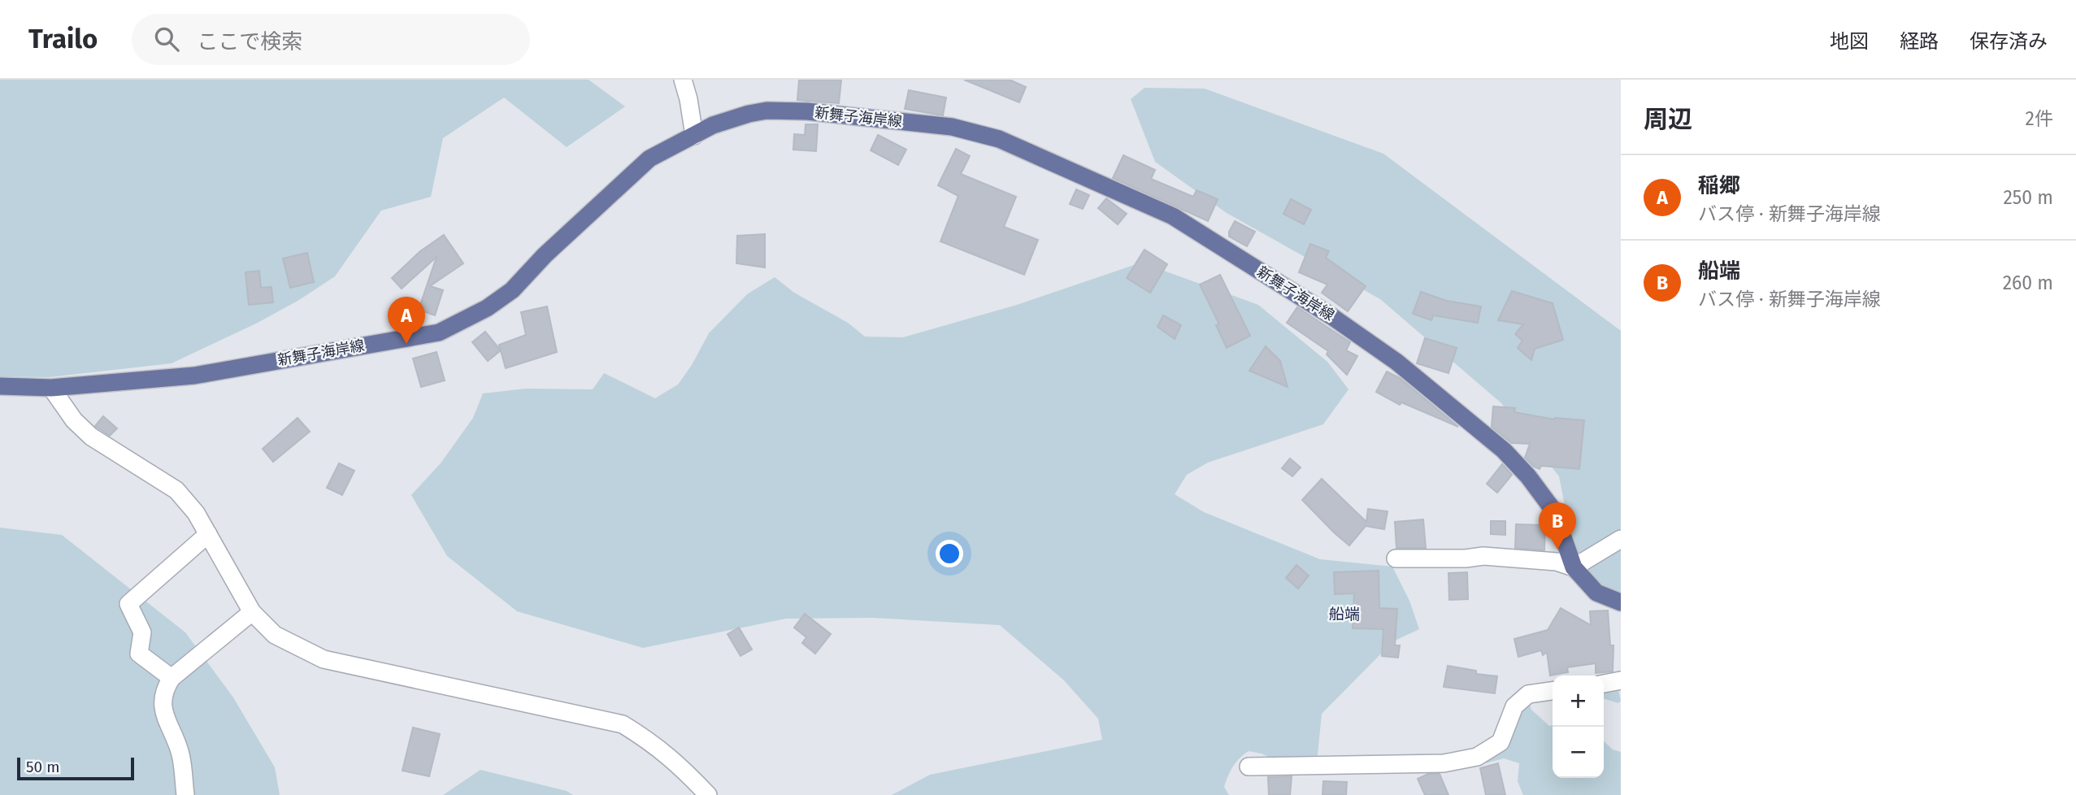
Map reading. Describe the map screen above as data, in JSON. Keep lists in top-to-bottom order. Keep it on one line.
{"streets":{"main road":["新舞子海岸線"]},"districts":["船端"],"scale_bar":"50 m","page":{"header":"Trailo","search":"ここで検索","nav":["地図","経路","保存済み"],"heading":["周辺","2件"],"list":[{"mark":"A","name":"稲郷","note":"バス停 · 新舞子海岸線","value":"250 m"},{"mark":"B","name":"船端","note":"バス停 · 新舞子海岸線","value":"260 m"}],"pins":["A","B"],"map_buttons":["+","−"],"scale":"50 m"}}
